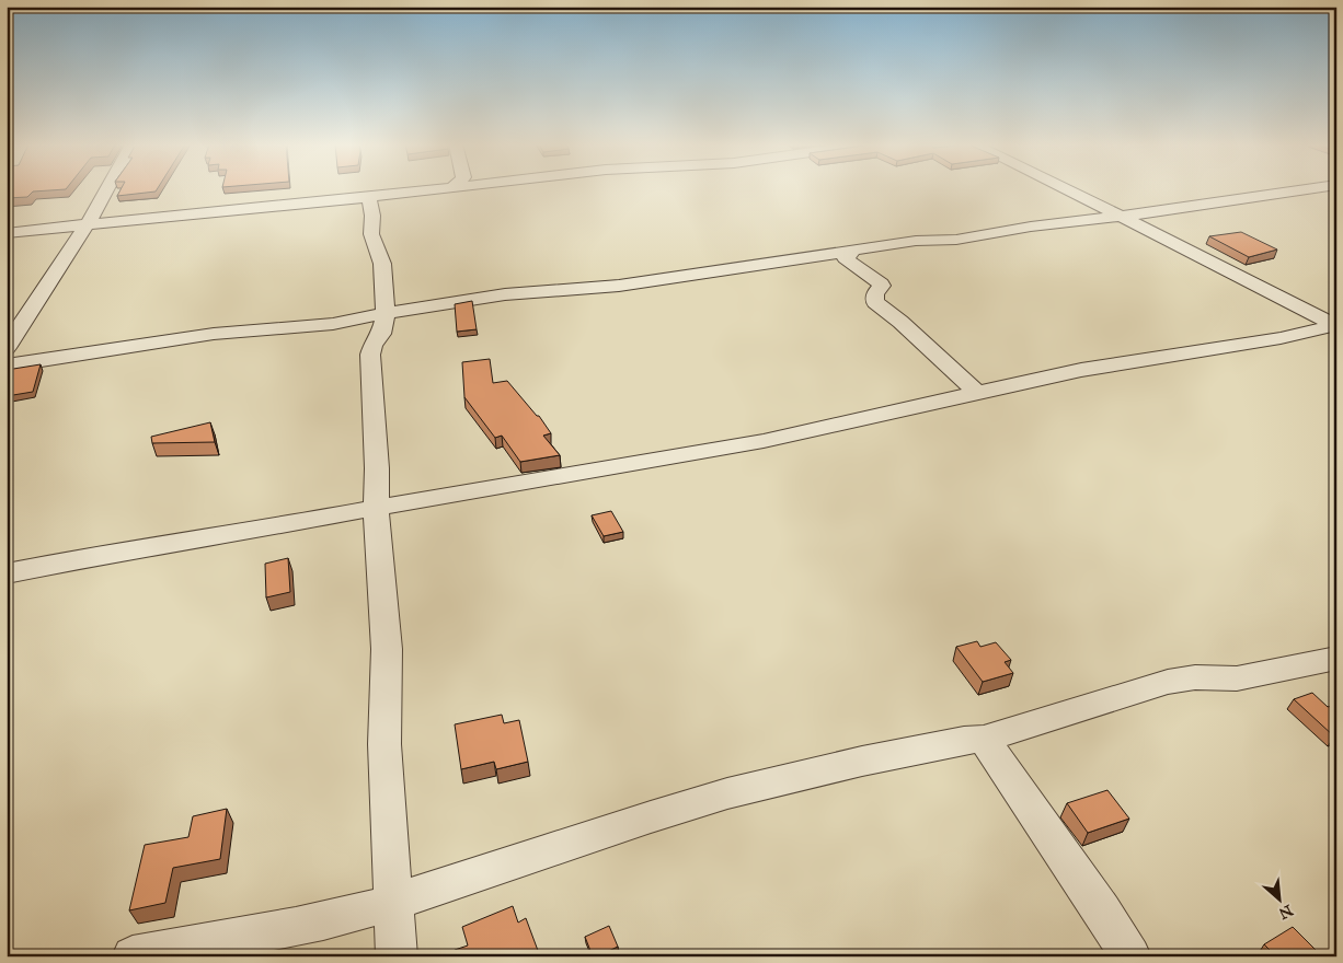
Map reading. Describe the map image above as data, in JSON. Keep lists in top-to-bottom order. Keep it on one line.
{"north":"bottom right"}
